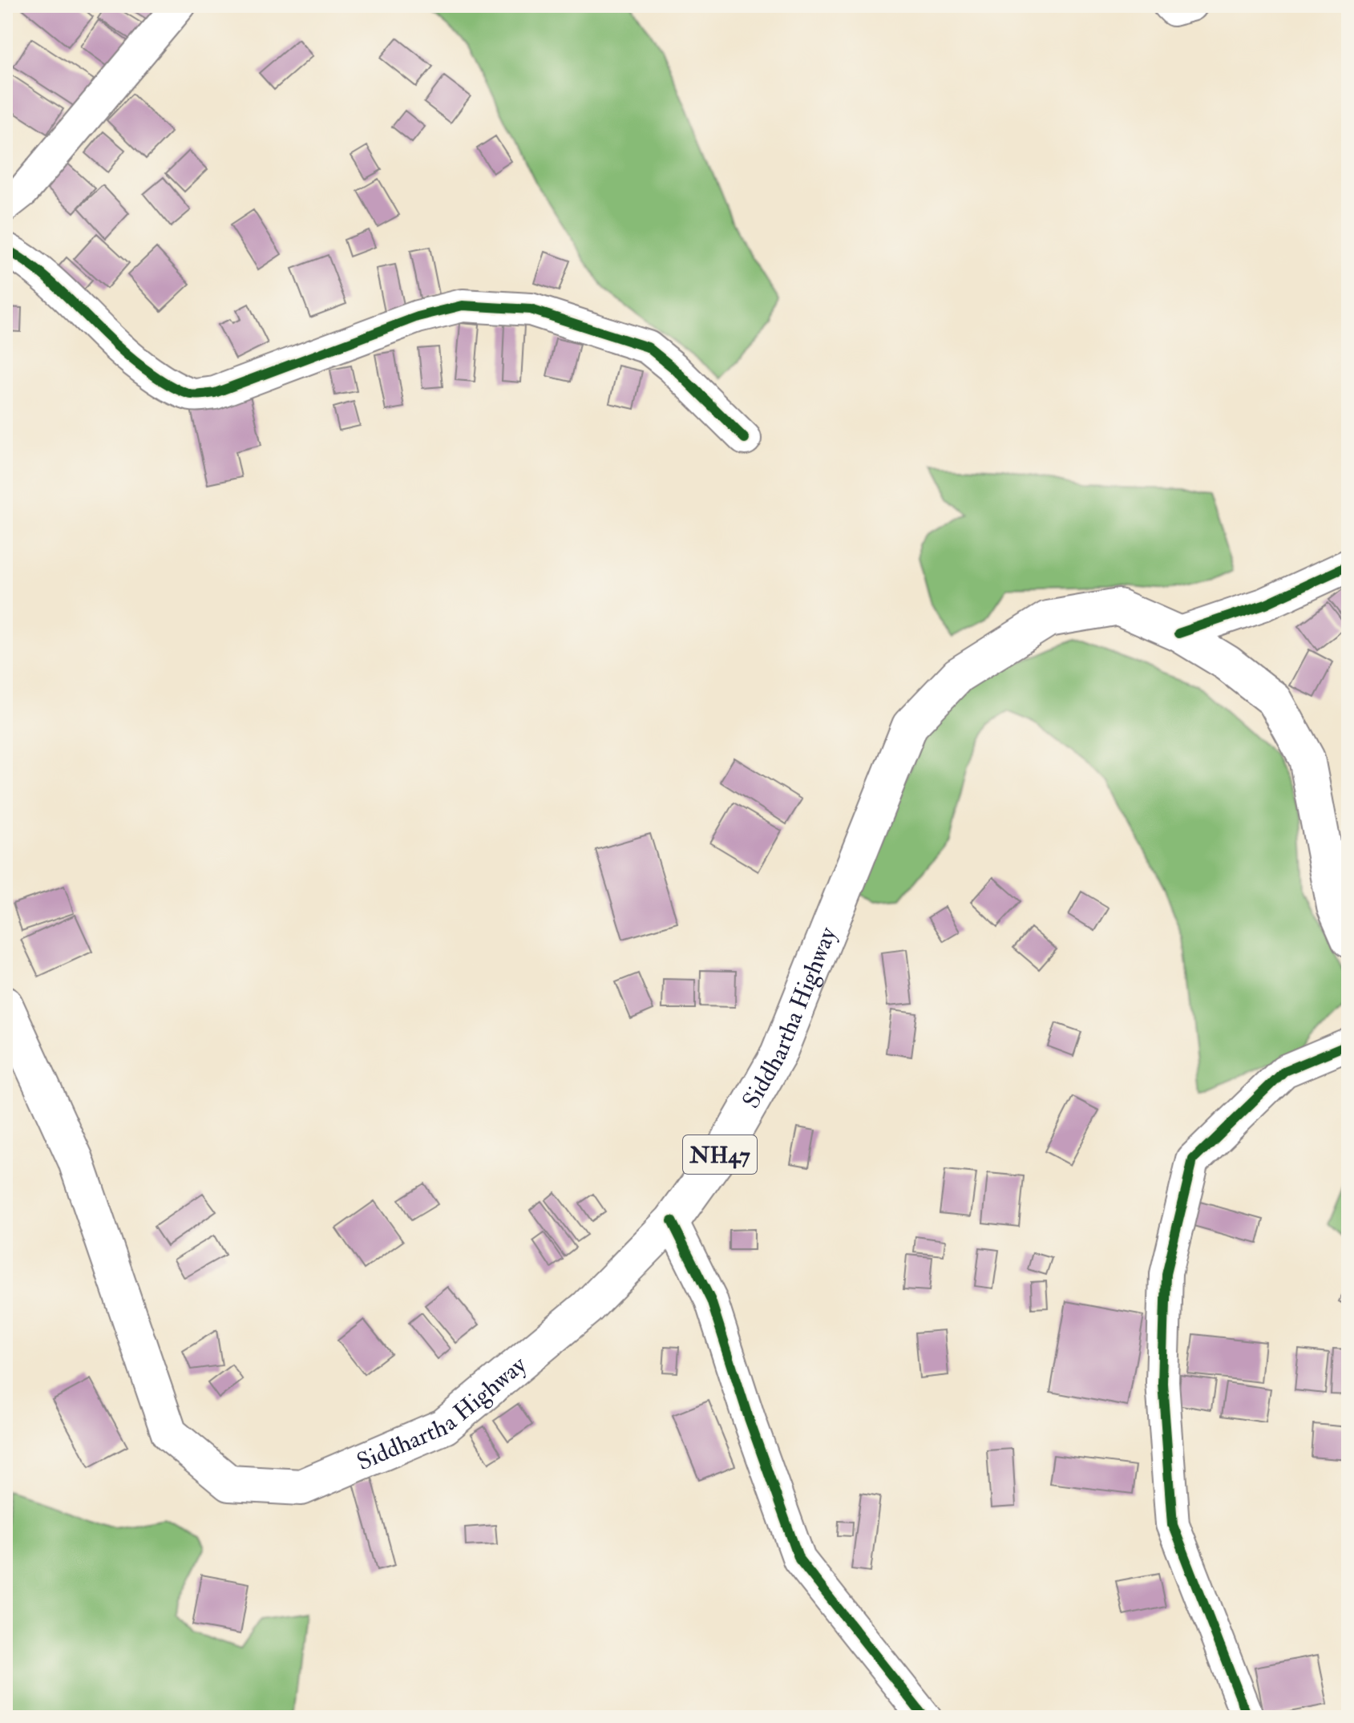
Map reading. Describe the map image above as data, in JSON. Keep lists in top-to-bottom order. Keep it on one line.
{"streets":{"highway":["Siddhartha Highway","NH47"]}}
